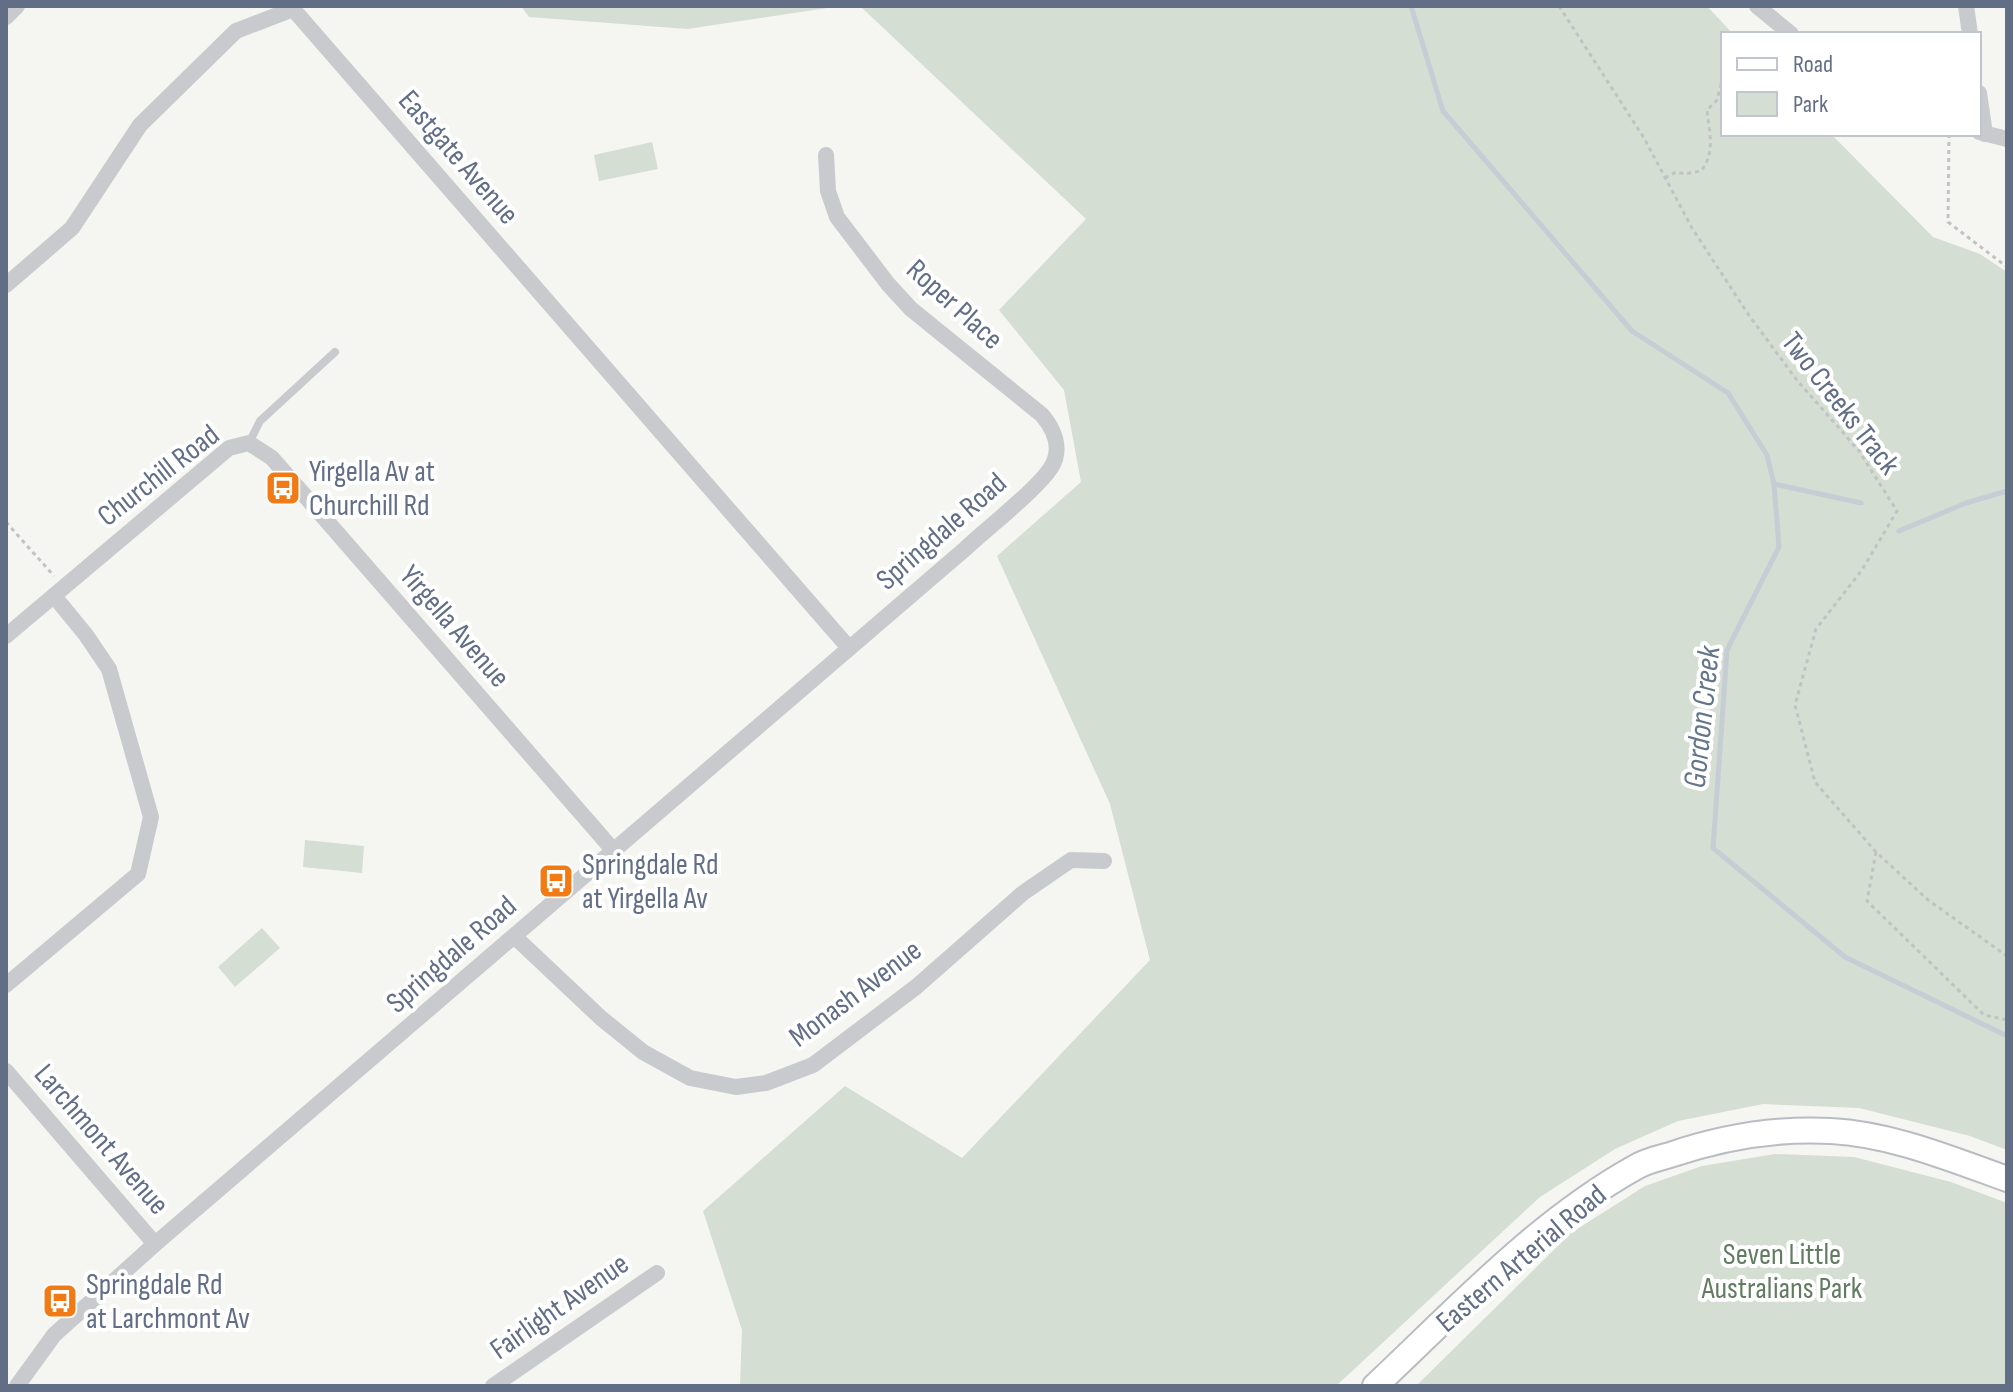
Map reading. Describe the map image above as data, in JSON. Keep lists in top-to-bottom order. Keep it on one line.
{"streets":{"main road":["Eastern Arterial Road"],"street":["Eastgate Avenue","Roper Place","Churchill Road","Springdale Road","Yirgella Avenue","Monash Avenue","Larchmont Avenue","Fairlight Avenue"],"path":["Two Creeks Track"]},"crossings":[["Eastgate Avenue","Springdale Road"],["Roper Place","Springdale Road"],["Churchill Road","Yirgella Avenue"],["Springdale Road","Yirgella Avenue"],["Springdale Road","Monash Avenue"],["Springdale Road","Larchmont Avenue"]],"water":["Gordon Creek"],"parks":["Seven Little Australians Park"],"places":{"bus stop":["Yirgella Av at Churchill Rd","Springdale Rd at Yirgella Av","Springdale Rd at Larchmont Av"]},"legend":["Road","Park"]}
